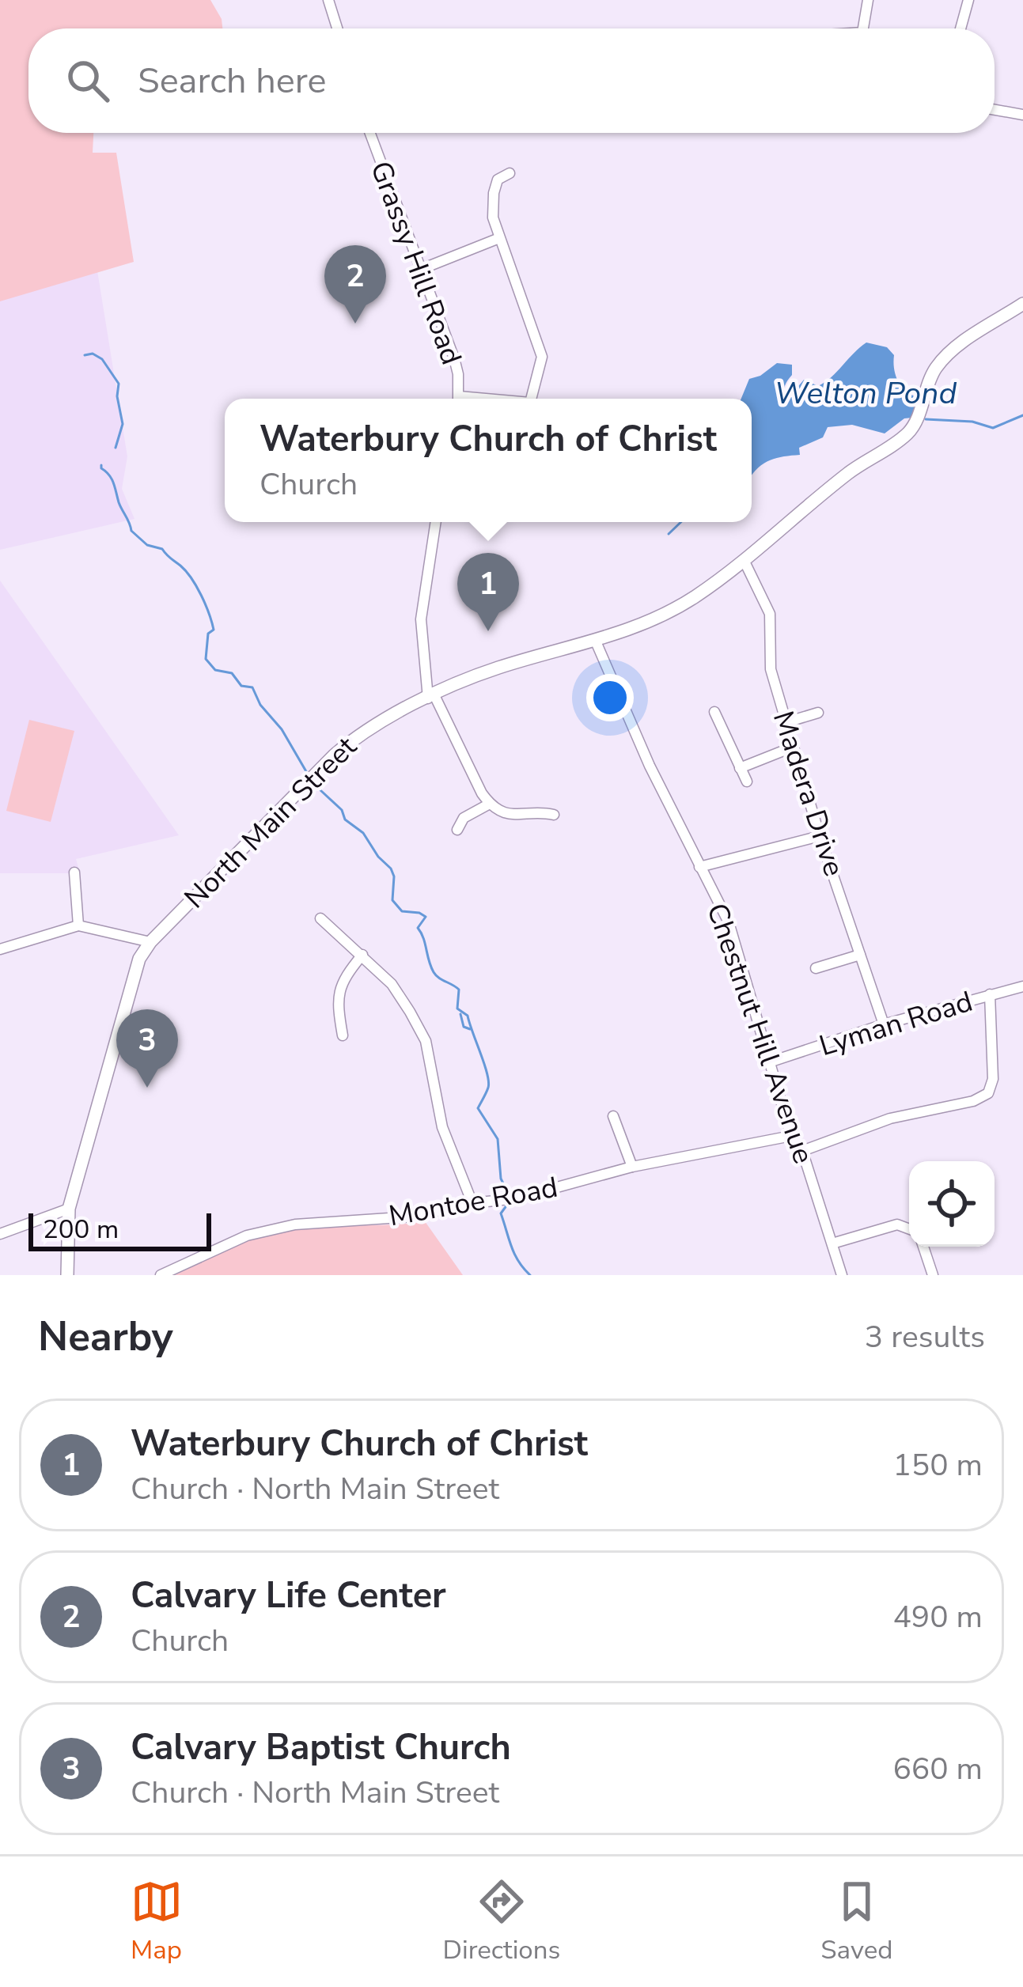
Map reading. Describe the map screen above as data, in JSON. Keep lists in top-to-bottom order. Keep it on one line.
{"streets":{"main road":["North Main Street"],"street":["Grassy Hill Road","Madera Drive","Lyman Road","Chestnut Hill Avenue","Montoe Road"]},"crossings":[["Madera Drive","North Main Street"],["Madera Drive","Lyman Road"],["North Main Street","Chestnut Hill Avenue"],["Lyman Road","Chestnut Hill Avenue"],["Chestnut Hill Avenue","Montoe Road"]],"water":["Welton Pond"],"scale_bar":"200 m","page":{"search":"Search here","pins":["2","1","3"],"popup":["Waterbury Church of Christ","Church"],"scale":"200 m","heading":["Nearby","3 results"],"list":[{"mark":"1","name":"Waterbury Church of Christ","note":"Church · North Main Street","value":"150 m"},{"mark":"2","name":"Calvary Life Center","note":"Church","value":"490 m"},{"mark":"3","name":"Calvary Baptist Church","note":"Church · North Main Street","value":"660 m"}],"nav":["Map","Directions","Saved"]}}
